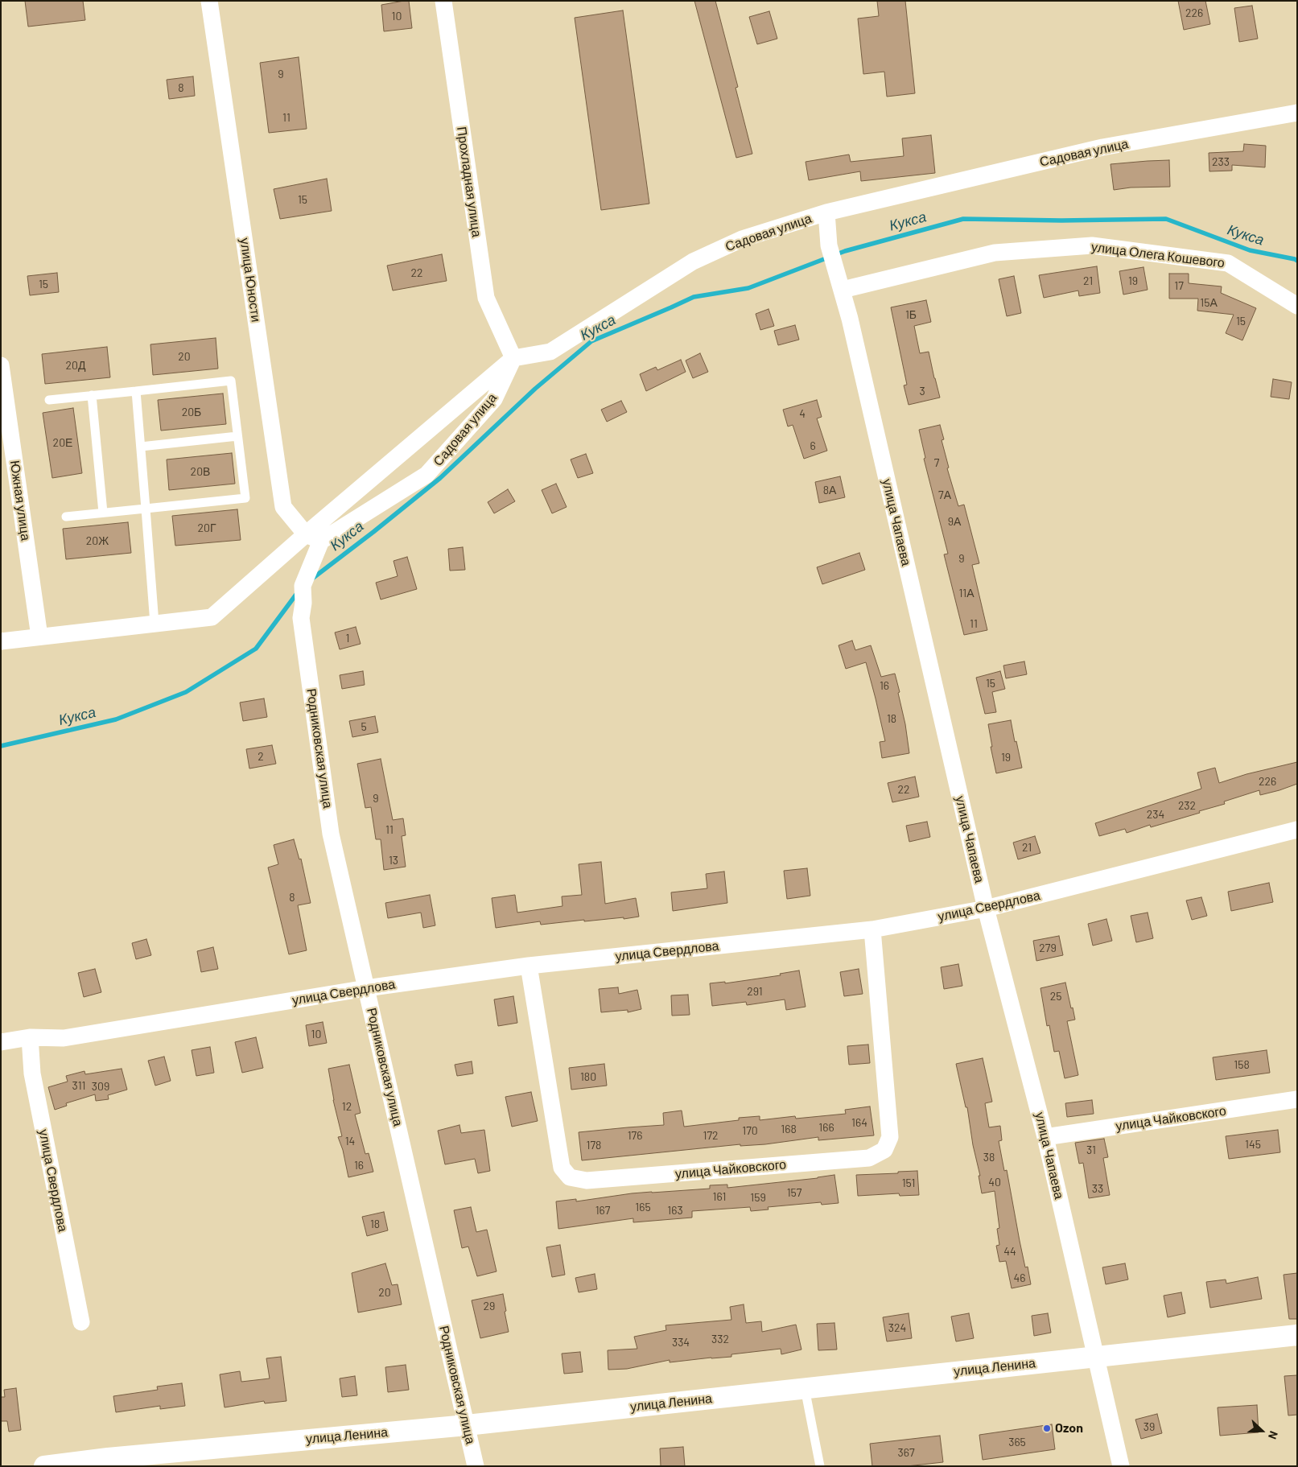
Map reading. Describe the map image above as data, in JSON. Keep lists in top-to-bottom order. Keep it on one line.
{"streets":{"street":["Садовая улица","Прохладная улица","улица Олега Кошевого","улица Юности","Южная улица","улица Чапаева","Родниковская улица","улица Свердлова","улица Чайковского","улица Ленина"]},"crossings":[["Садовая улица","Прохладная улица"],["Садовая улица","улица Юности"],["Садовая улица","улица Чапаева"],["Садовая улица","Родниковская улица"],["улица Олега Кошевого","улица Чапаева"],["улица Юности","Родниковская улица"],["улица Чапаева","улица Свердлова"],["улица Чапаева","улица Чайковского"],["улица Чапаева","улица Ленина"],["Родниковская улица","улица Свердлова"],["Родниковская улица","улица Ленина"],["улица Свердлова","улица Чайковского"]],"water":["Кукса"],"places":["Ozon"],"house_numbers":["226","10","9","8","11","233","15","22","21","19","15","17","15А","1Б","15","20","20Д","3","20Б","4","20Е","6","7","20В","8А","7А","9А","20Г","20Ж","9","11А","11","1","15","16","18","5","2","19","226","22","9","232","234","11","21","13","8","279","291","25","10","158","180","311","309","12","164","166","168","170","176","172","14","145","178","31","38","16","40","151","33","157","161","159","165","167","163","18","44","46","20","29","324","332","334","39","365","367"],"north":"right"}
